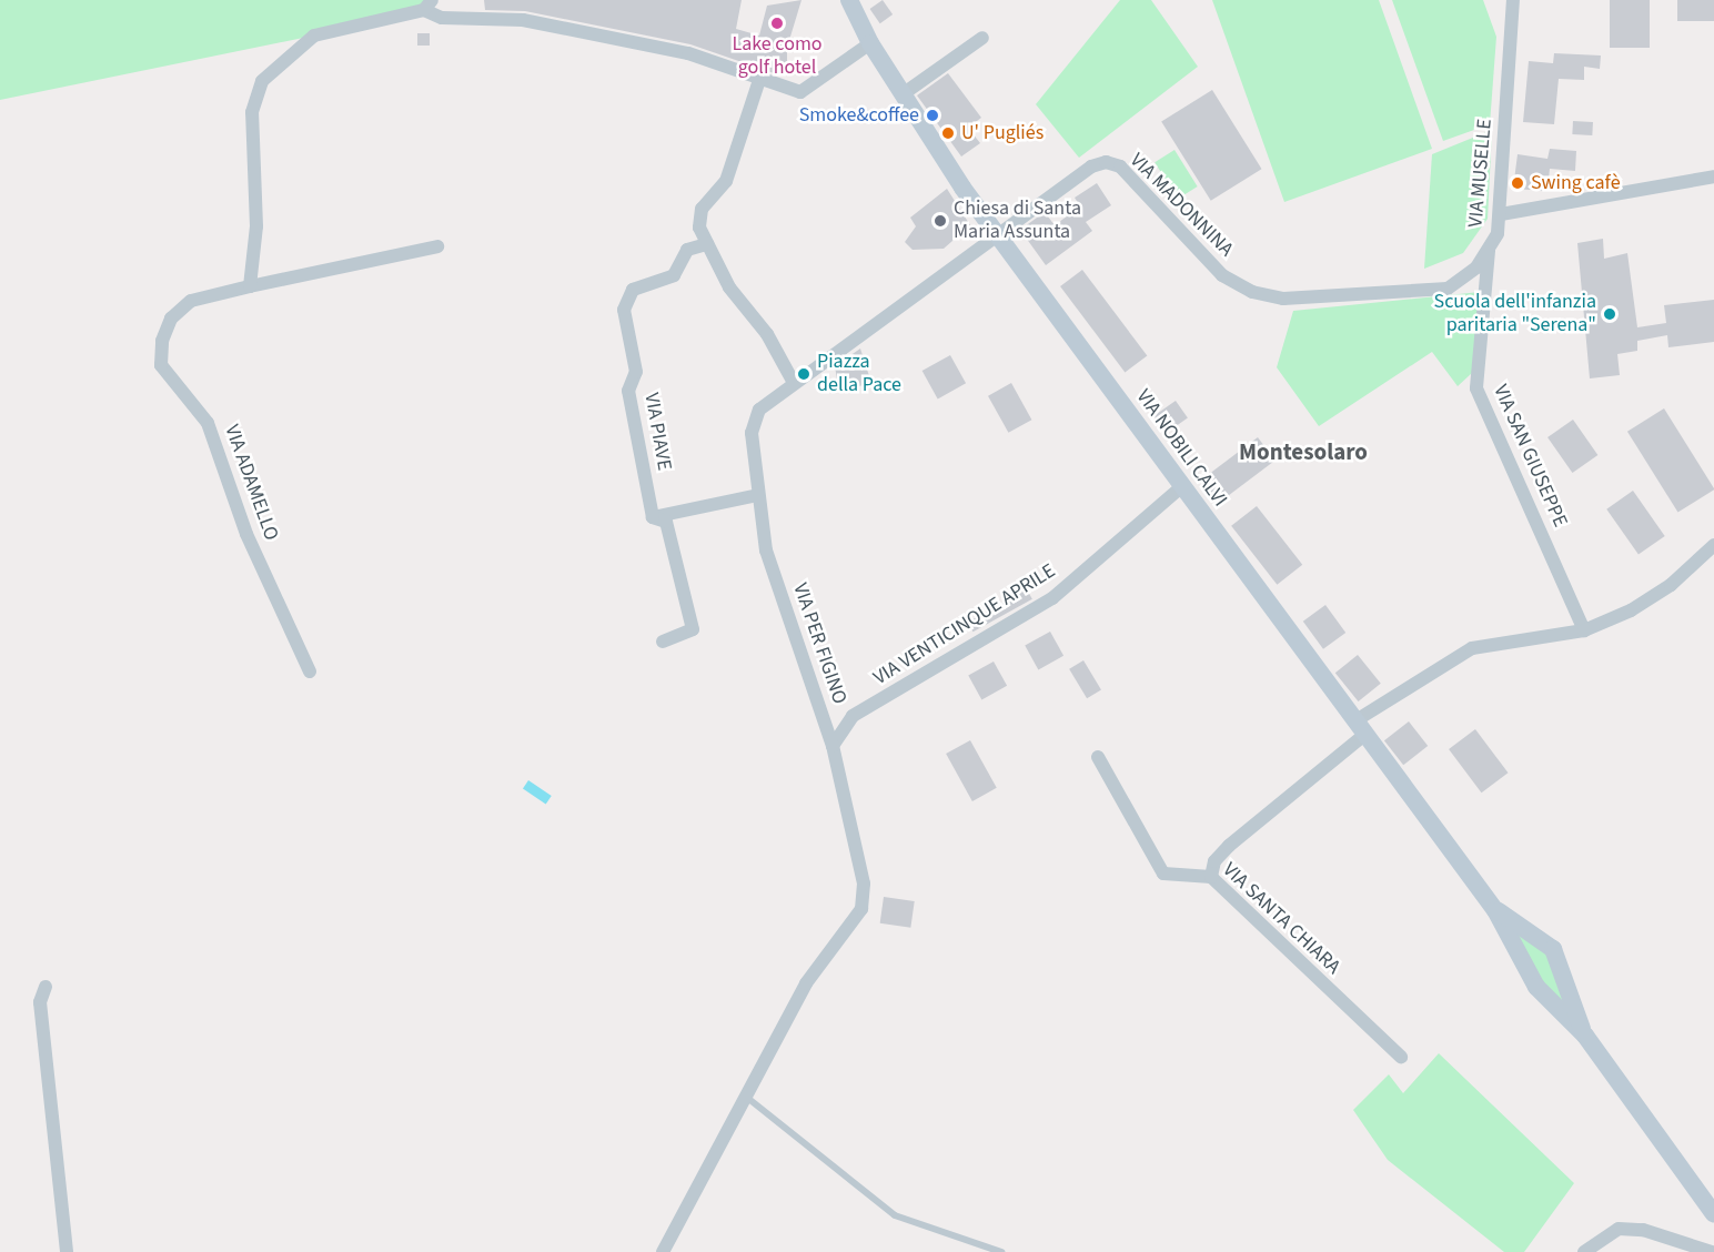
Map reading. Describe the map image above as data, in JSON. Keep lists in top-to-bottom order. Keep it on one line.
{"streets":{"main road":["VIA NOBILI CALVI"],"street":["VIA MUSELLE","VIA MADONNINA","VIA PIAVE","VIA SAN GIUSEPPE","VIA ADAMELLO","VIA VENTICINQUE APRILE","VIA PER FIGINO","VIA SANTA CHIARA"]},"crossings":[["VIA MUSELLE","VIA MADONNINA"],["VIA MUSELLE","VIA SAN GIUSEPPE"],["VIA MADONNINA","VIA NOBILI CALVI"],["VIA MADONNINA","VIA PER FIGINO"],["VIA NOBILI CALVI","VIA VENTICINQUE APRILE"],["VIA VENTICINQUE APRILE","VIA PER FIGINO"]],"districts":["Montesolaro"],"places":["Lake como golf hotel","Smoke&coffee","U' Pugliés","Swing cafè","Chiesa di Santa Maria Assunta","Scuola dell'infanzia paritaria \"Serena\"","Piazza della Pace"]}
